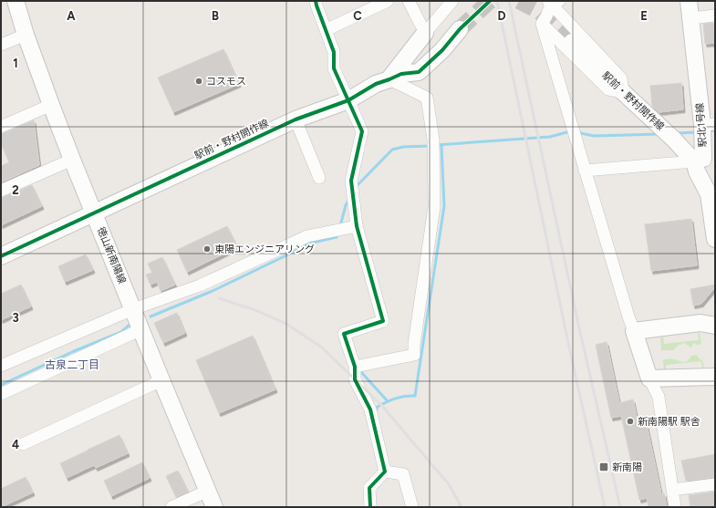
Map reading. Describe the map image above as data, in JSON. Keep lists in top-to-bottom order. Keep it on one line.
{"streets":{"street":["駅前・野村開作線","駅北1号線","徳山新南陽線"]},"crossings":[["駅前・野村開作線","駅北1号線"],["駅前・野村開作線","徳山新南陽線"]],"districts":["古泉二丁目"],"places":{"other":["コスモス","東陽エンジニアリング","新南陽駅 駅舎"],"transit":["新南陽"]},"grid":{"columns":["A","B","C","D","E"],"rows":["1","2","3","4"]}}
